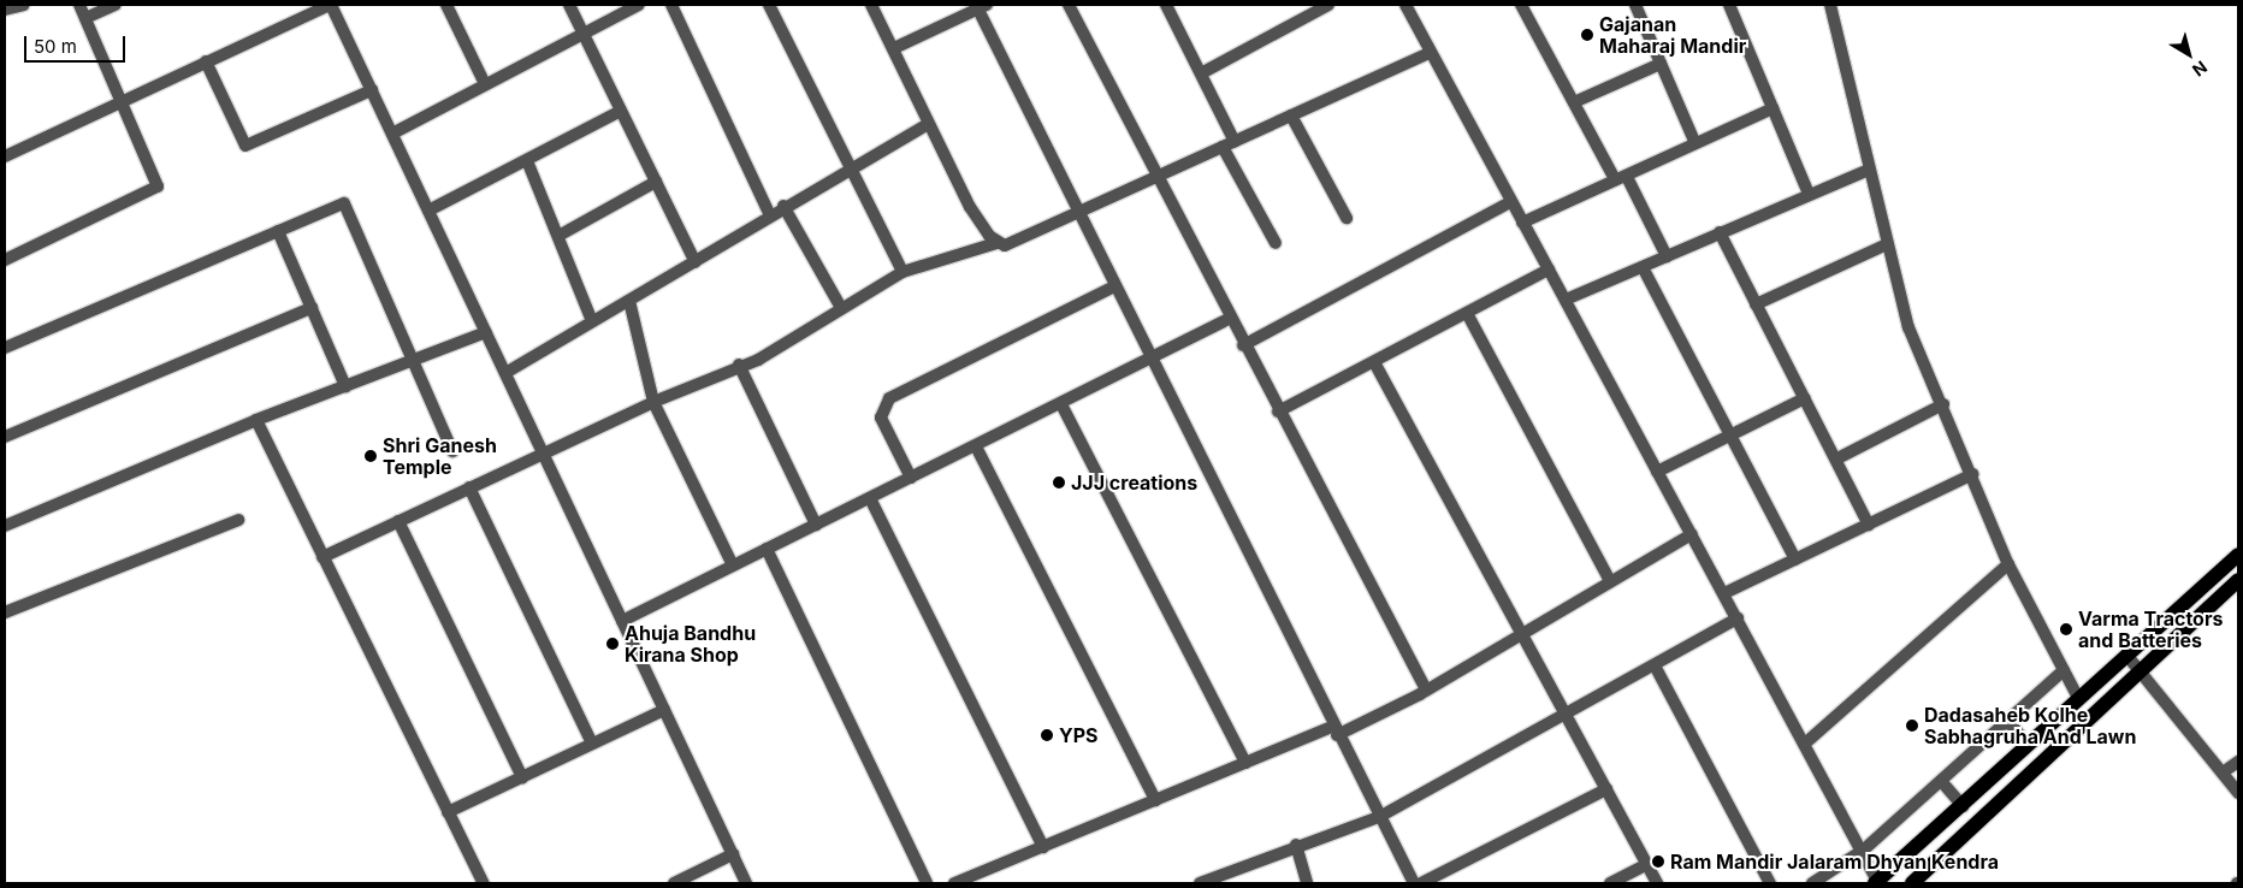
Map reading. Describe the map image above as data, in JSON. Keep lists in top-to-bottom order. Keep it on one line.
{"places":["Gajanan Maharaj Mandir","Shri Ganesh Temple","JJJ creations","Varma Tractors and Batteries","Ahuja Bandhu Kirana Shop","Dadasaheb Kolhe Sabhagruha And Lawn","YPS","Ram Mandir Jalaram Dhyan Kendra"],"scale_bar":"50 m","north":"bottom right"}
